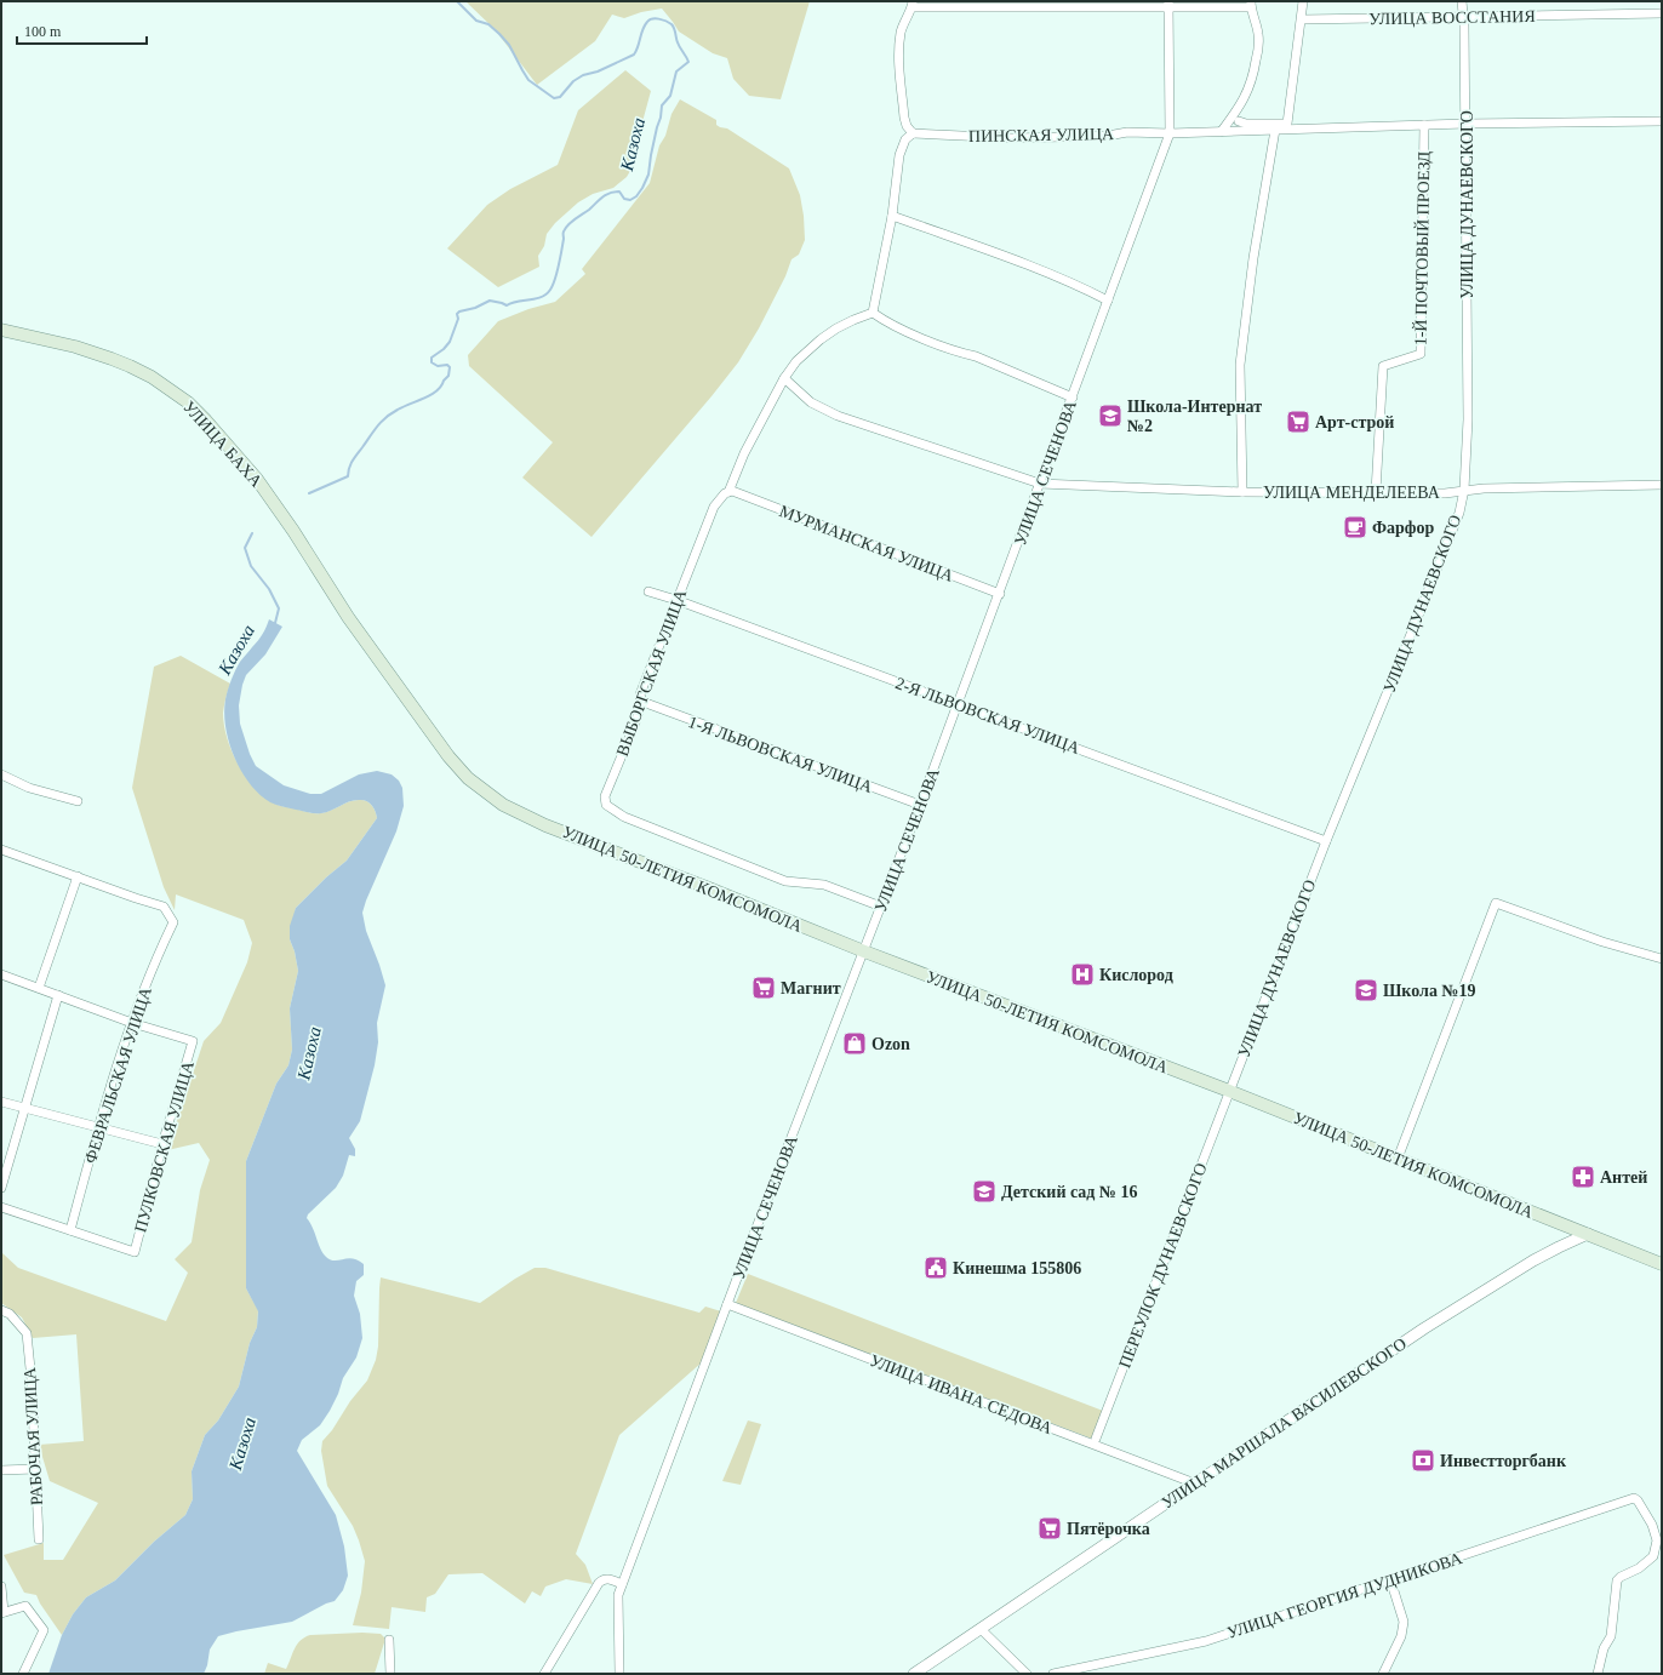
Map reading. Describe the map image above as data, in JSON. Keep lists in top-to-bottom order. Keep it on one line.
{"streets":{"main road":["УЛИЦА БАХА","УЛИЦА 50-ЛЕТИЯ КОМСОМОЛА"],"street":["УЛИЦА ВОССТАНИЯ","ПИНСКАЯ УЛИЦА","УЛИЦА ДУНАЕВСКОГО","1-Й ПОЧТОВЫЙ ПРОЕЗД","УЛИЦА СЕЧЕНОВА","УЛИЦА МЕНДЕЛЕЕВА","МУРМАНСКАЯ УЛИЦА","ВЫБОРГСКАЯ УЛИЦА","2-Я ЛЬВОВСКАЯ УЛИЦА","1-Я ЛЬВОВСКАЯ УЛИЦА","ФЕВРАЛЬСКАЯ УЛИЦА","ПУЛКОВСКАЯ УЛИЦА","ПЕРЕУЛОК ДУНАЕВСКОГО","УЛИЦА ИВАНА СЕДОВА","УЛИЦА МАРШАЛА ВАСИЛЕВСКОГО","РАБОЧАЯ УЛИЦА","УЛИЦА ГЕОРГИЯ ДУДНИКОВА"]},"crossings":[["УЛИЦА ВОССТАНИЯ","УЛИЦА ДУНАЕВСКОГО"],["ПИНСКАЯ УЛИЦА","УЛИЦА ДУНАЕВСКОГО"],["ПИНСКАЯ УЛИЦА","1-Й ПОЧТОВЫЙ ПРОЕЗД"],["ПИНСКАЯ УЛИЦА","УЛИЦА СЕЧЕНОВА"],["УЛИЦА ДУНАЕВСКОГО","УЛИЦА МЕНДЕЛЕЕВА"],["УЛИЦА ДУНАЕВСКОГО","2-Я ЛЬВОВСКАЯ УЛИЦА"],["УЛИЦА ДУНАЕВСКОГО","УЛИЦА 50-ЛЕТИЯ КОМСОМОЛА"],["УЛИЦА ДУНАЕВСКОГО","ПЕРЕУЛОК ДУНАЕВСКОГО"],["1-Й ПОЧТОВЫЙ ПРОЕЗД","УЛИЦА МЕНДЕЛЕЕВА"],["УЛИЦА БАХА","УЛИЦА 50-ЛЕТИЯ КОМСОМОЛА"],["УЛИЦА СЕЧЕНОВА","УЛИЦА МЕНДЕЛЕЕВА"],["УЛИЦА СЕЧЕНОВА","МУРМАНСКАЯ УЛИЦА"],["УЛИЦА СЕЧЕНОВА","ВЫБОРГСКАЯ УЛИЦА"],["УЛИЦА СЕЧЕНОВА","2-Я ЛЬВОВСКАЯ УЛИЦА"],["УЛИЦА СЕЧЕНОВА","1-Я ЛЬВОВСКАЯ УЛИЦА"],["УЛИЦА СЕЧЕНОВА","УЛИЦА 50-ЛЕТИЯ КОМСОМОЛА"],["УЛИЦА СЕЧЕНОВА","УЛИЦА ИВАНА СЕДОВА"],["УЛИЦА МЕНДЕЛЕЕВА","ВЫБОРГСКАЯ УЛИЦА"],["МУРМАНСКАЯ УЛИЦА","ВЫБОРГСКАЯ УЛИЦА"],["ВЫБОРГСКАЯ УЛИЦА","2-Я ЛЬВОВСКАЯ УЛИЦА"],["ВЫБОРГСКАЯ УЛИЦА","1-Я ЛЬВОВСКАЯ УЛИЦА"],["УЛИЦА 50-ЛЕТИЯ КОМСОМОЛА","ПЕРЕУЛОК ДУНАЕВСКОГО"],["УЛИЦА 50-ЛЕТИЯ КОМСОМОЛА","УЛИЦА МАРШАЛА ВАСИЛЕВСКОГО"],["ФЕВРАЛЬСКАЯ УЛИЦА","ПУЛКОВСКАЯ УЛИЦА"],["УЛИЦА ИВАНА СЕДОВА","УЛИЦА МАРШАЛА ВАСИЛЕВСКОГО"]],"water":["Казоха"],"places":{"school or university":["Школа-Интернат №2","Школа №19","Детский сад № 16"],"supermarket":["Арт-строй","Магнит","Пятёрочка"],"cafe":["Фарфор"],"hospital":["Кислород"],"shop":["Ozon"],"pharmacy":["Антей"],"public building":["Кинешма 155806"],"bank":["Инвестторгбанк"]},"scale_bar":"100 m"}
